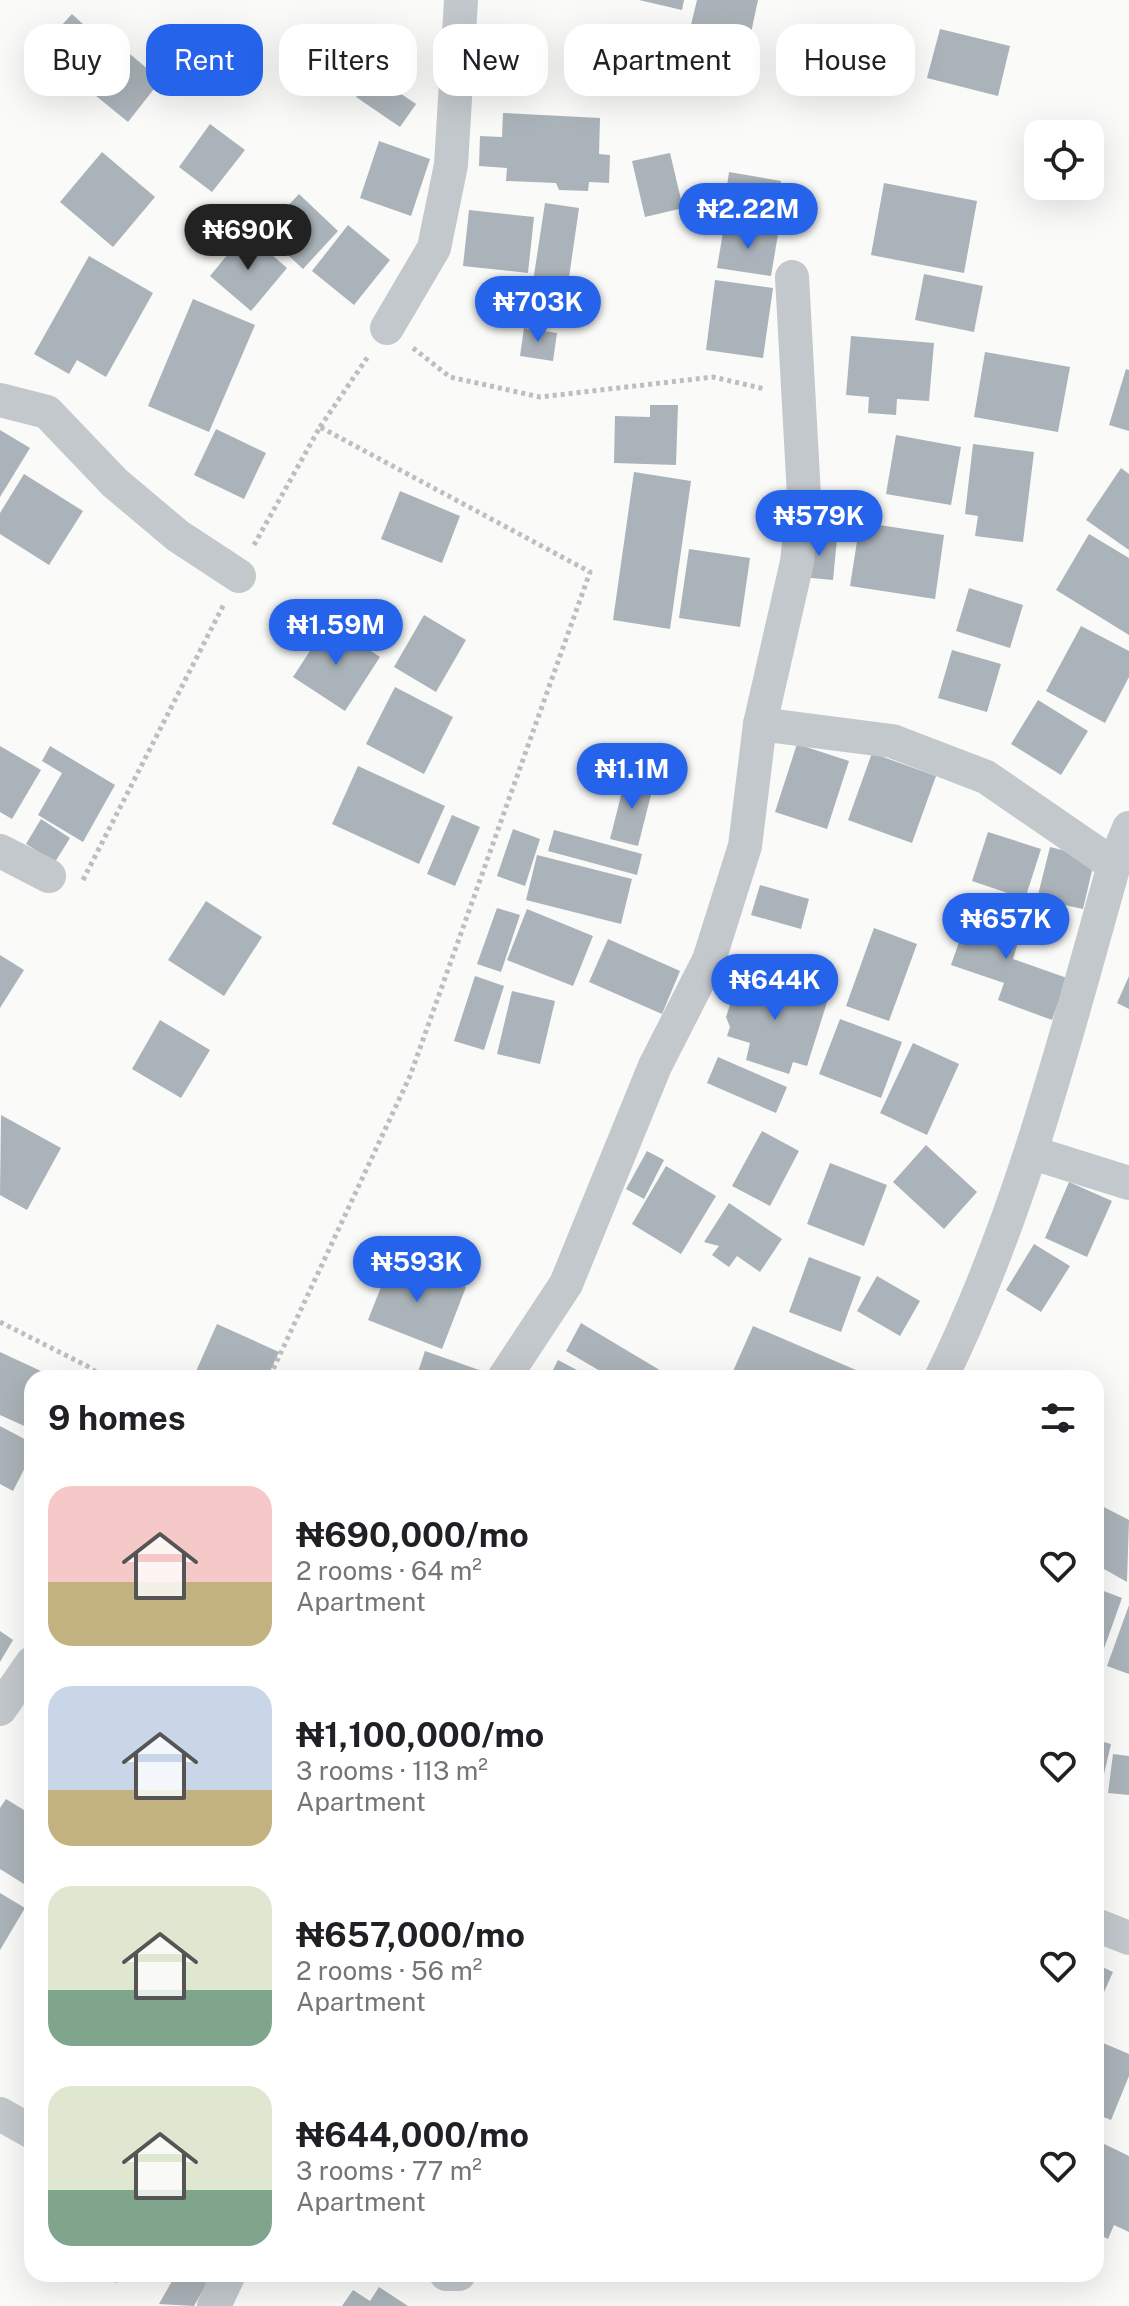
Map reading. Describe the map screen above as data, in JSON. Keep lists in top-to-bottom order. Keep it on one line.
{"page":{"chip":["Buy","Rent","Filters","New","Apartment","House"],"price":["₦2.22M","₦690K","₦703K","₦579K","₦1.59M","₦1.1M","₦657K","₦644K","₦593K"],"heading":"9 homes","list":[{"name":"₦690,000/mo","note":"2 rooms · 64 m² · Apartment"},{"name":"₦1,100,000/mo","note":"3 rooms · 113 m² · Apartment"},{"name":"₦657,000/mo","note":"2 rooms · 56 m² · Apartment"},{"name":"₦644,000/mo","note":"3 rooms · 77 m² · Apartment"}]}}
